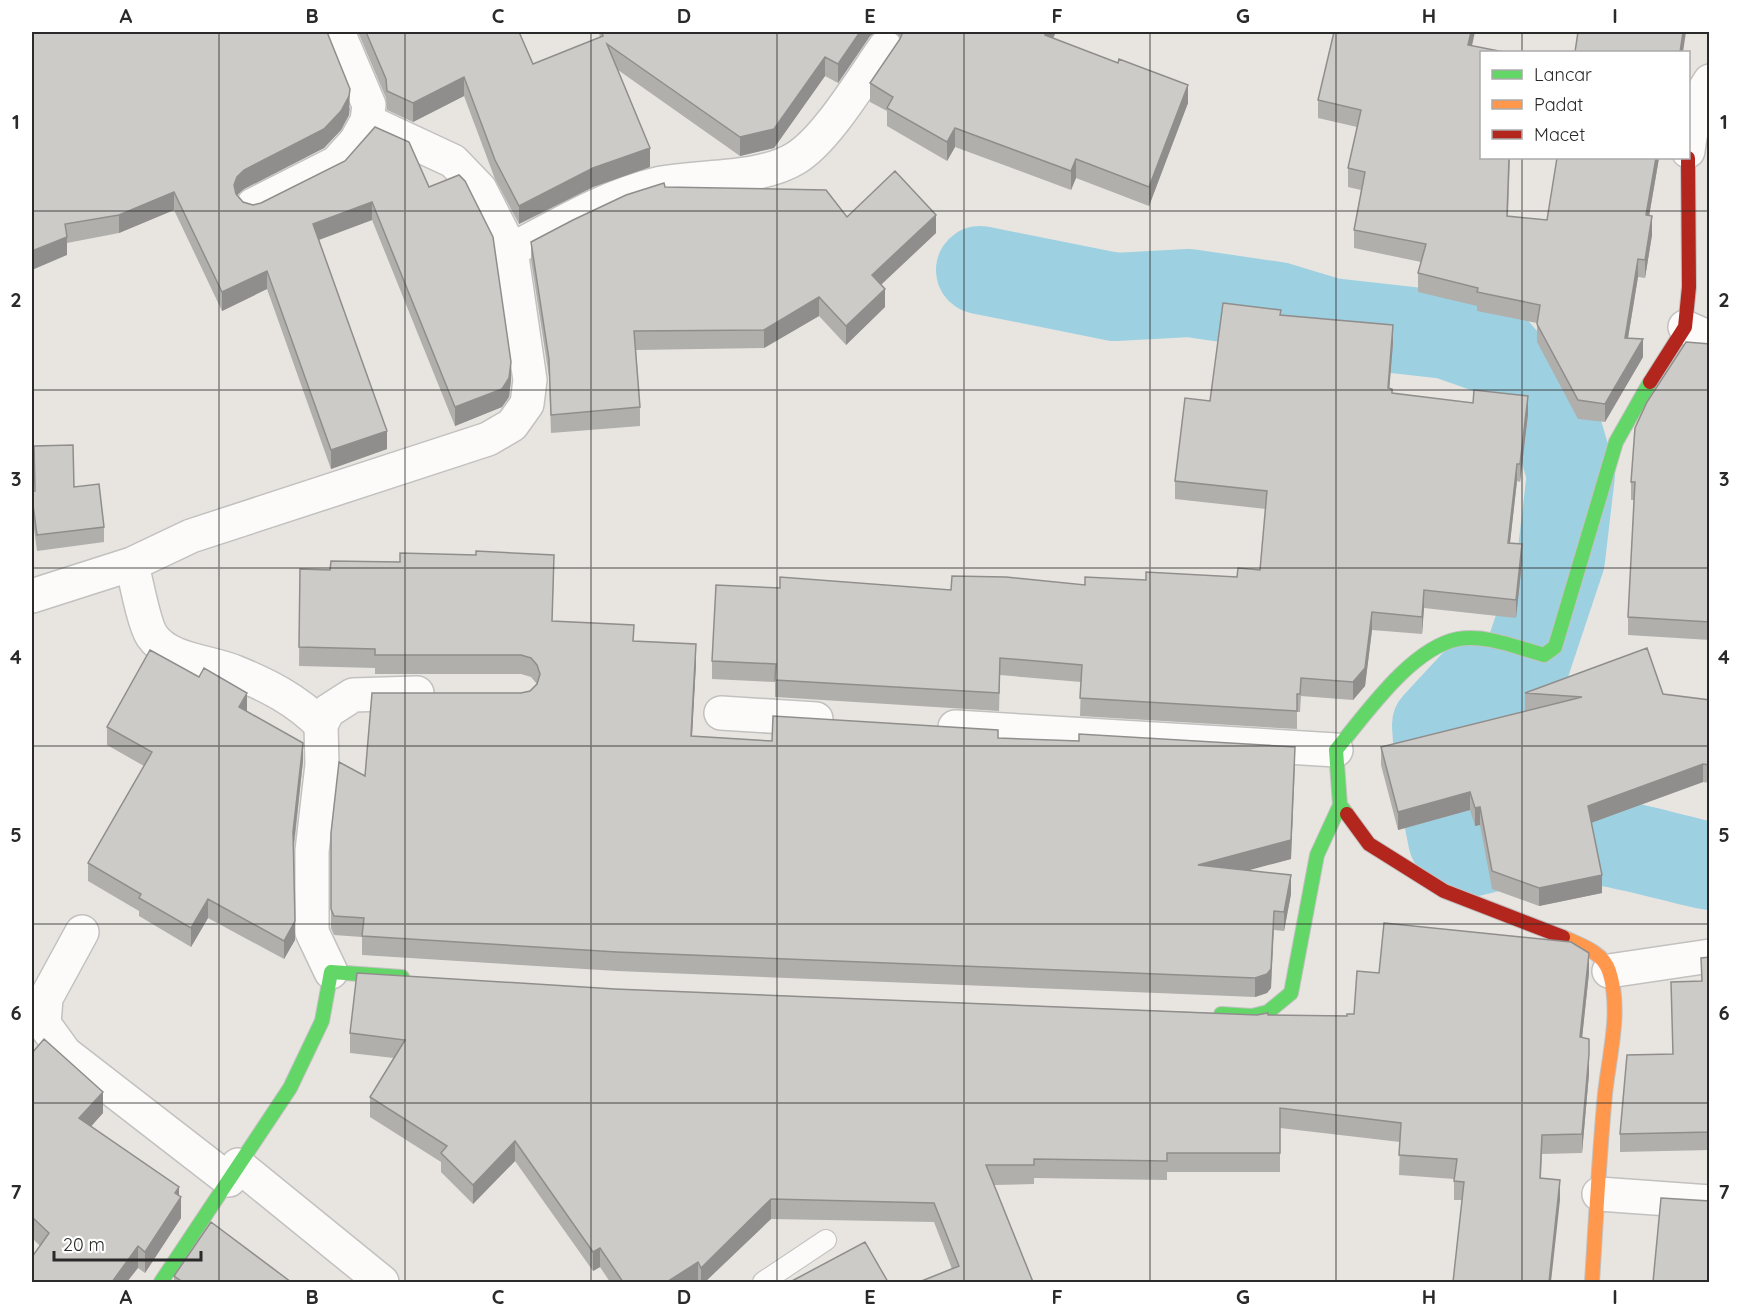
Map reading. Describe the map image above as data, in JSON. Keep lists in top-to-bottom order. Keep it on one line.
{"legend":["Lancar","Padat","Macet"],"scale_bar":"20 m","grid":{"columns":["A","B","C","D","E","F","G","H","I"],"rows":["1","2","3","4","5","6","7"]}}
